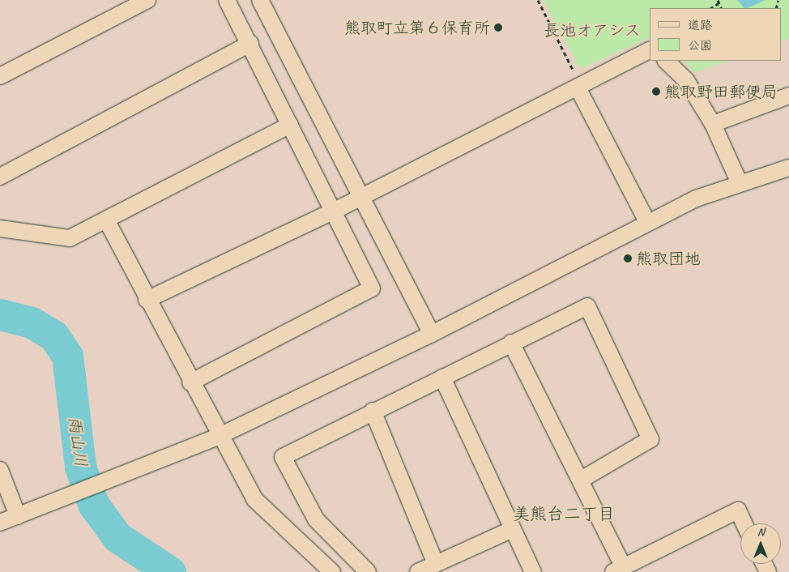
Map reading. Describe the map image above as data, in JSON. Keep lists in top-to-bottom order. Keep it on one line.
{"districts":["美熊台二丁目"],"water":["雨山川"],"parks":["長池オアシス"],"places":["熊取町立第６保育所","熊取野田郵便局","熊取団地"],"legend":["道路","公園"],"north":"top"}
